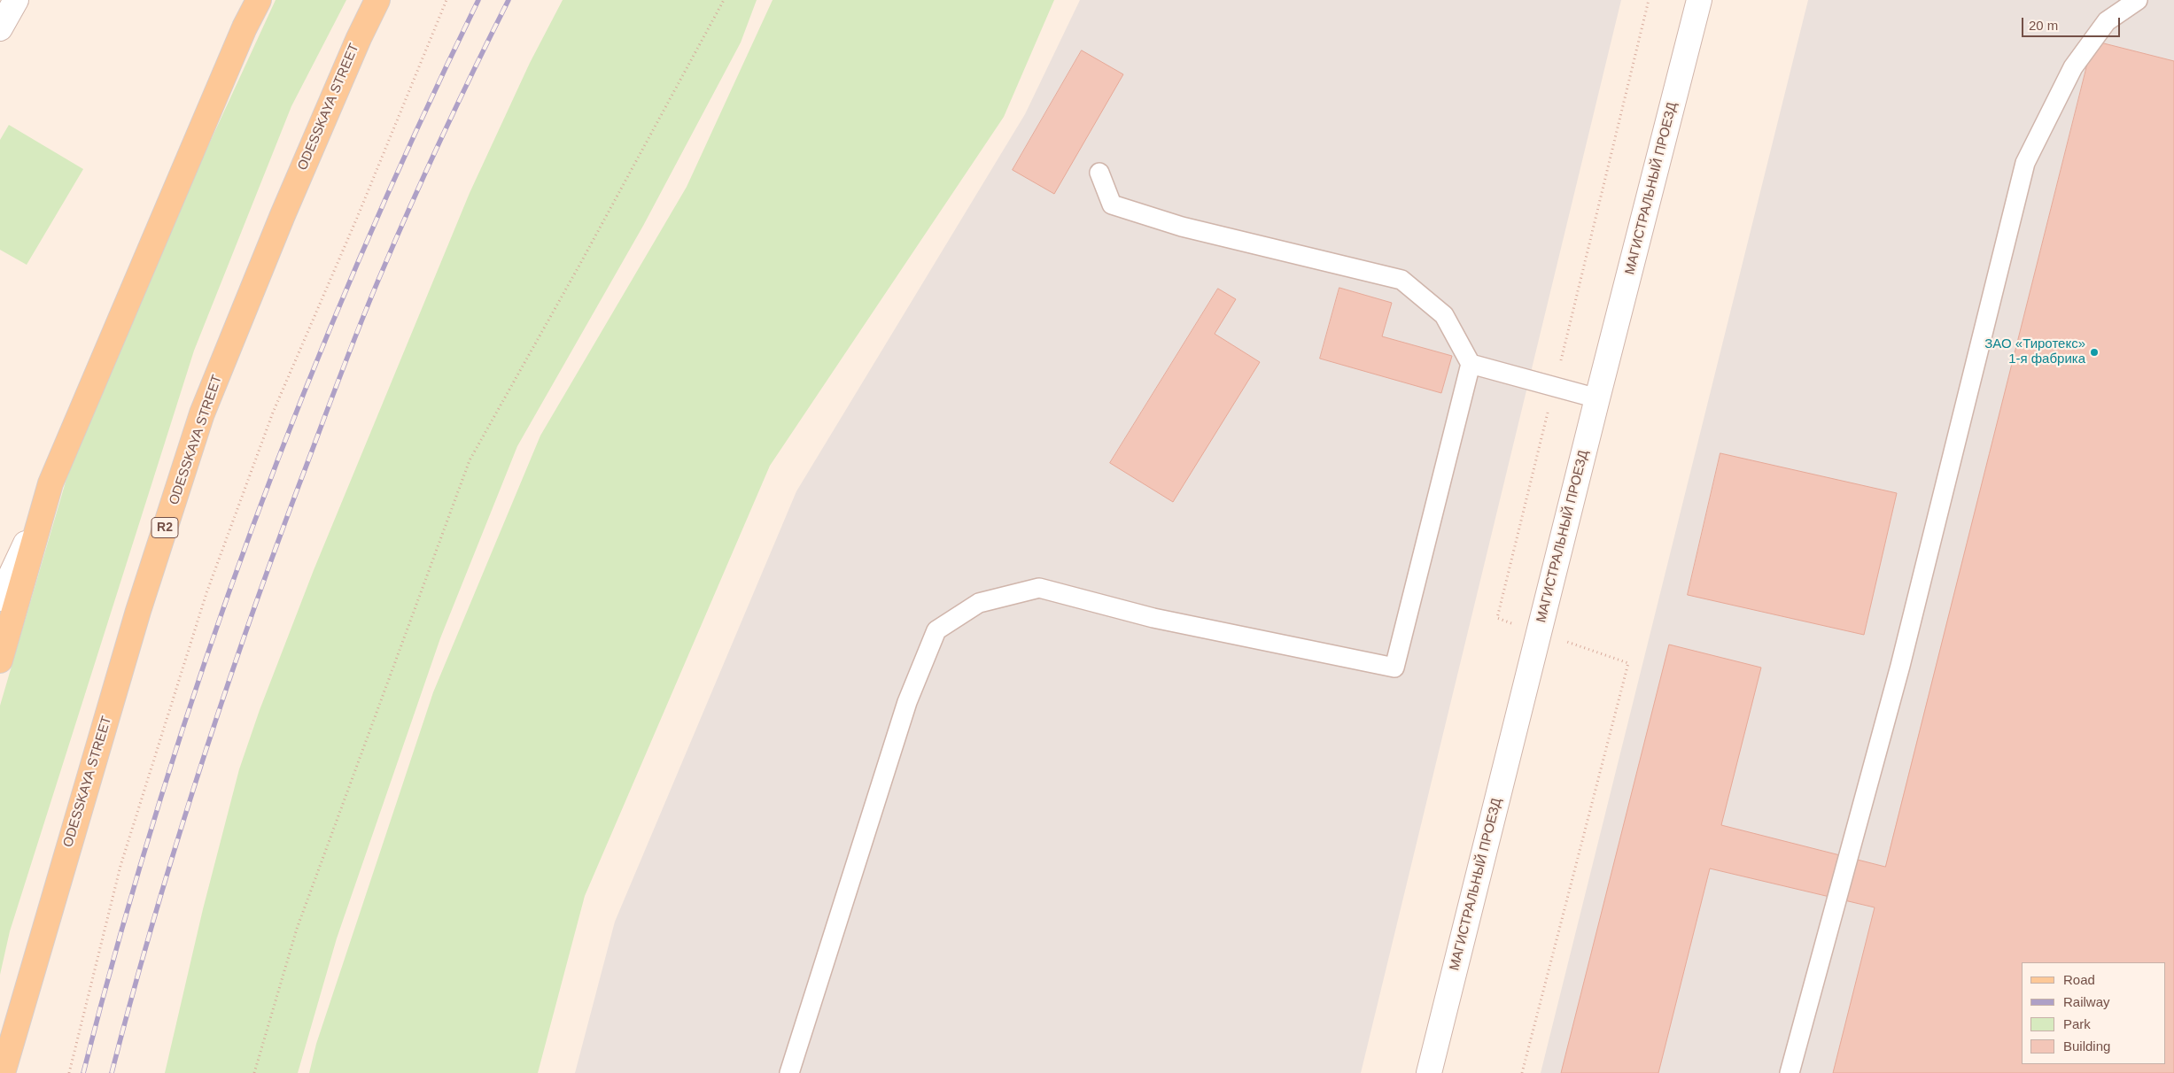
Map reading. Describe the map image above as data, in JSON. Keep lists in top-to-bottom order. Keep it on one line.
{"streets":{"main road":["ODESSKAYA STREET","R2"],"street":["МАГИСТРАЛЬНЫЙ ПРОЕЗД"]},"places":["ЗАО «Тиротекс» 1-я фабрика"],"legend":["Road","Railway","Park","Building"],"scale_bar":"20 m"}
